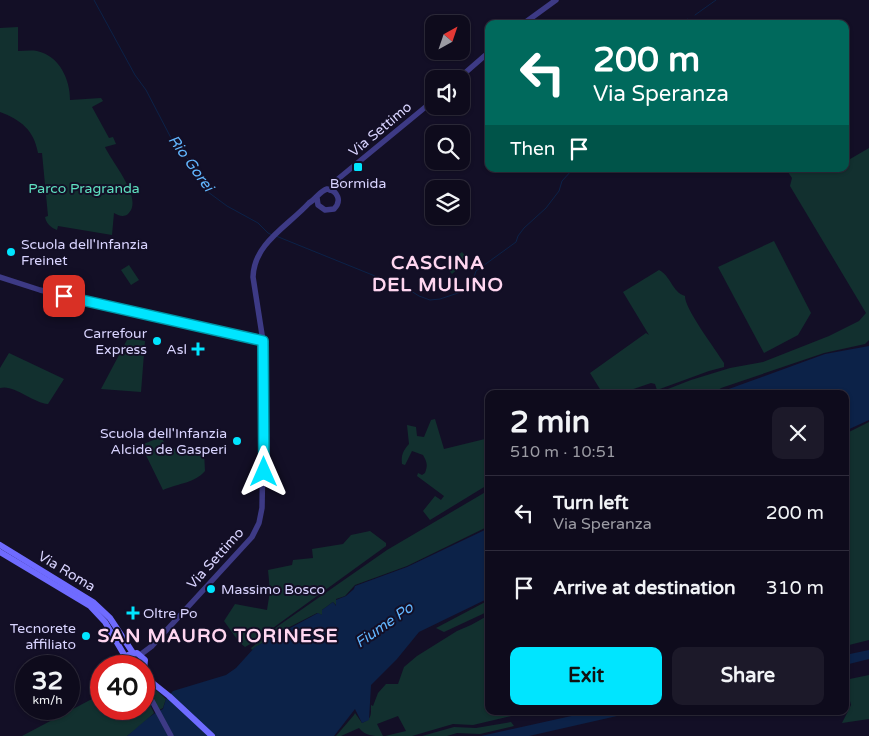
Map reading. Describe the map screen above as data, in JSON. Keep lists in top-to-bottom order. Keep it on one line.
{"streets":{"main road":["Via Roma"],"street":["Via Settimo"]},"districts":["CASCINA DEL MULINO","SAN MAURO TORINESE"],"water":["Rio Gorei","Fiume Po"],"parks":["Parco Pragranda"],"places":{"transit":["Bormida"],"other":["Scuola dell'Infanzia Freinet","Carrefour Express","Scuola dell'Infanzia Alcide de Gasperi","Massimo Bosco","Tecnorete affiliato"],"health":["Asl","Oltre Po"]},"north":"top right","page":{"turn":["200 m","Via Speranza"],"then":"Then","heading":["2 min","510 m · 10:51"],"list":[{"name":"Turn left","note":"Via Speranza","value":"200 m"},{"name":"Arrive at destination","value":"310 m"}],"buttons":["Exit","Share"],"speed":"32 km/h","limit":"40"}}
